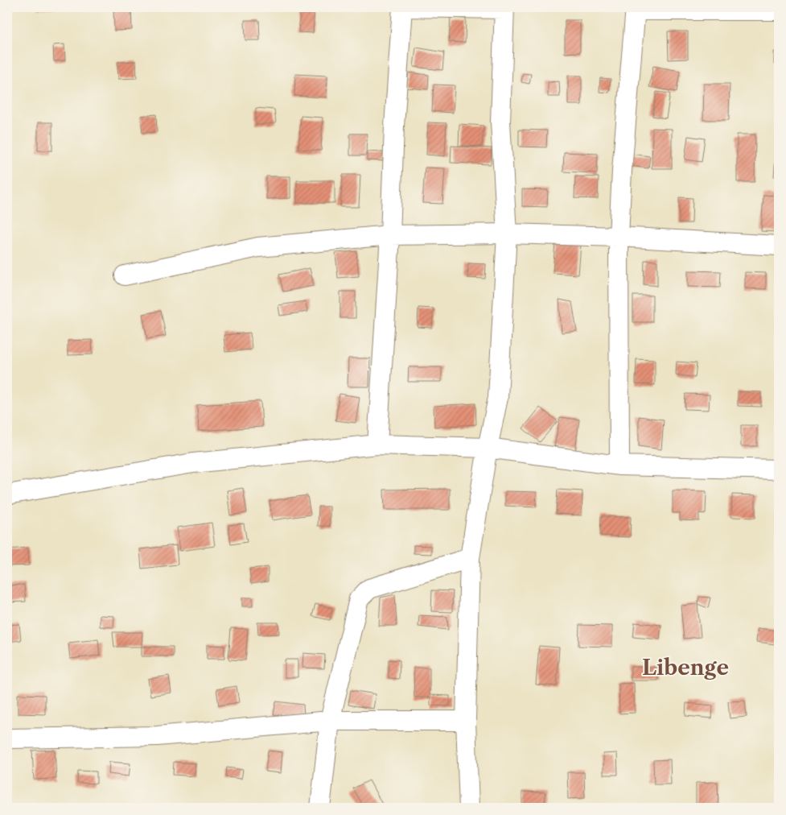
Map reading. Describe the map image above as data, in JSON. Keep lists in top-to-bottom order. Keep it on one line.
{"districts":["Libenge"]}
